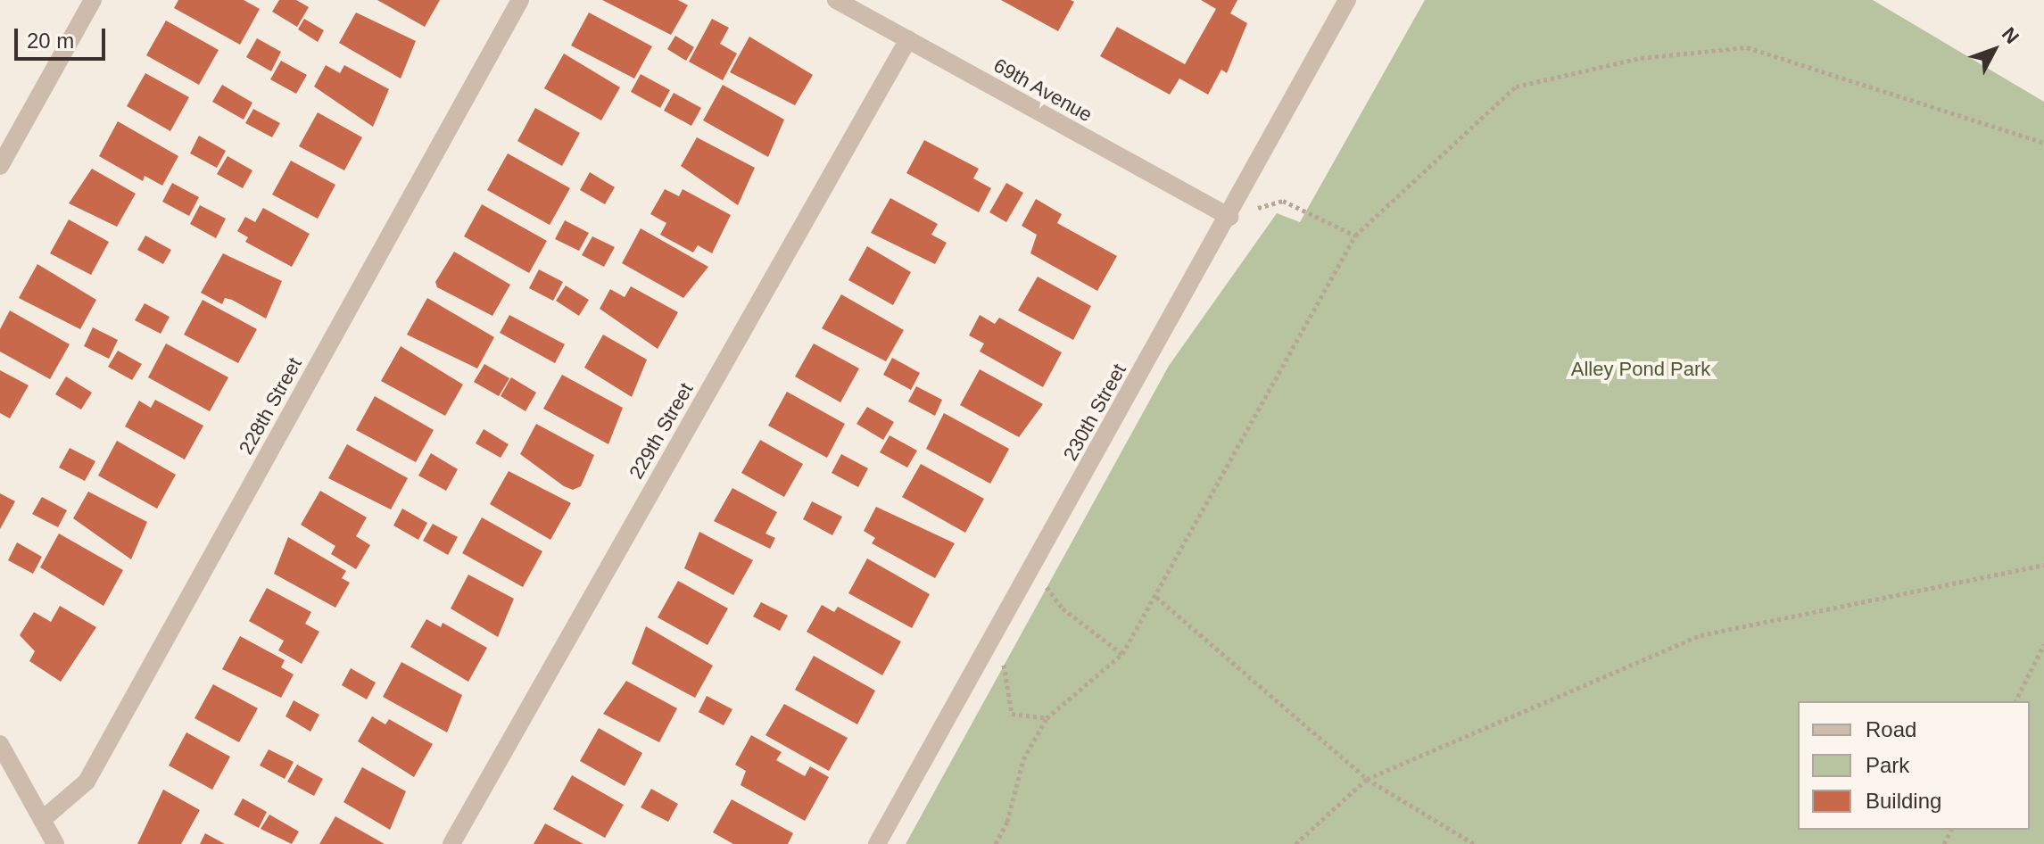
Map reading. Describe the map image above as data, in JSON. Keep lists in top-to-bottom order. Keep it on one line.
{"streets":{"street":["69th Avenue","228th Street","230th Street","229th Street"]},"crossings":[["69th Avenue","230th Street"],["69th Avenue","229th Street"]],"parks":["Alley Pond Park"],"legend":["Road","Park","Building"],"scale_bar":"20 m","north":"top right"}
